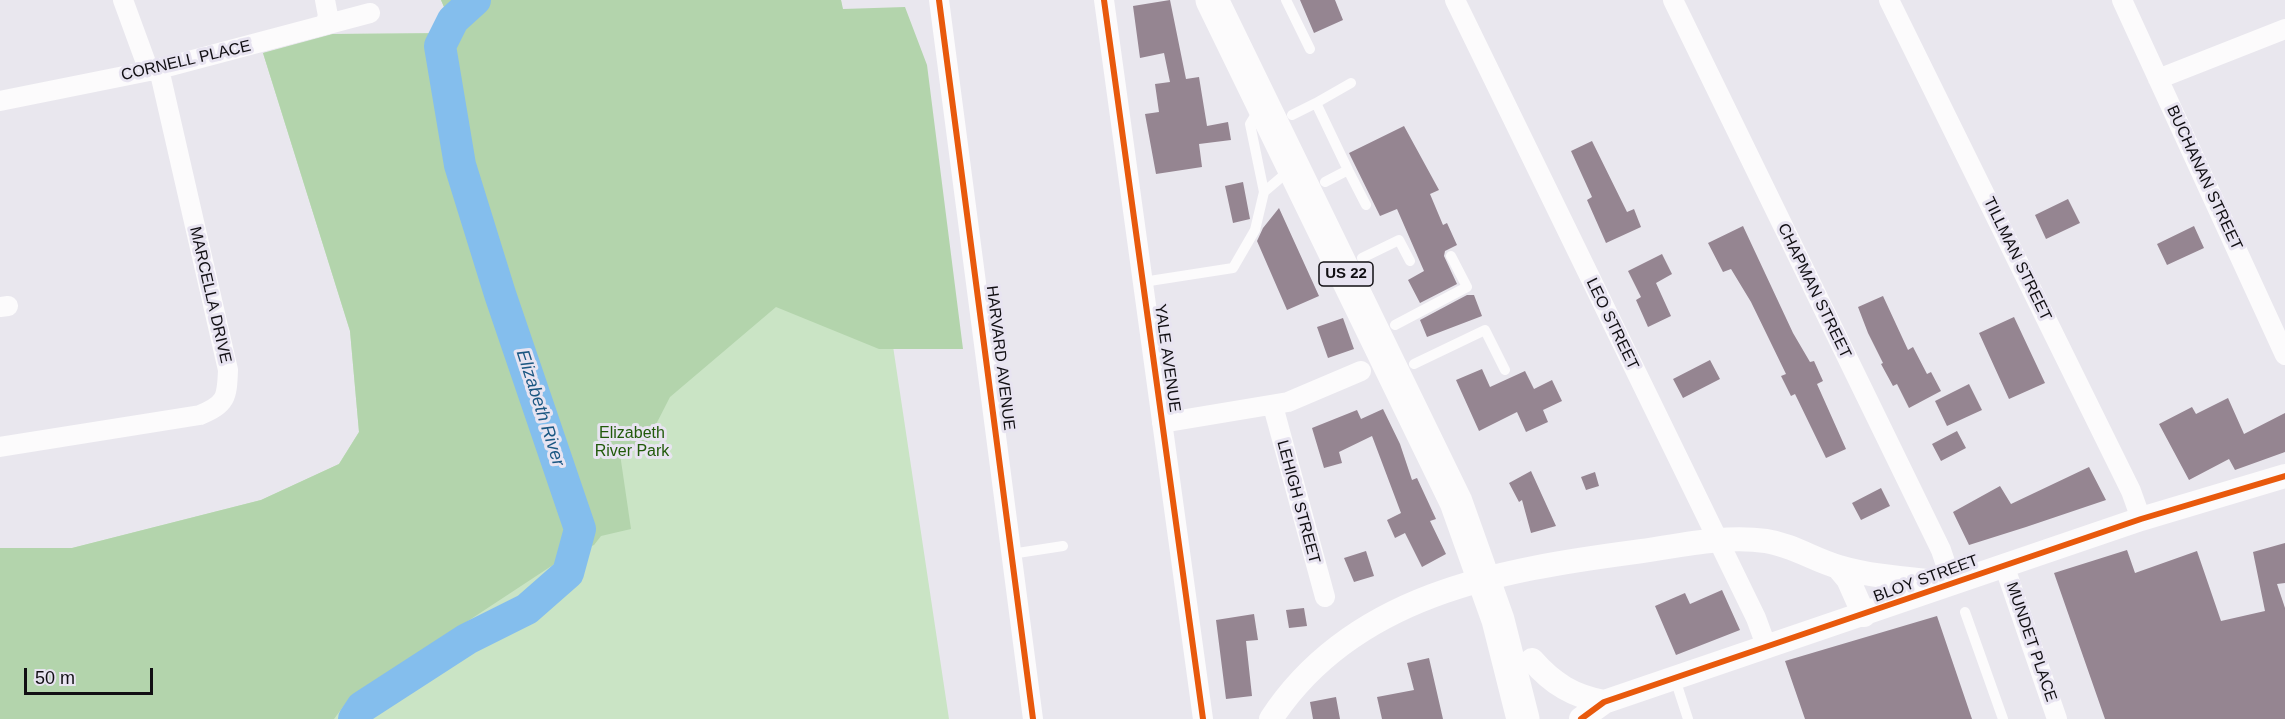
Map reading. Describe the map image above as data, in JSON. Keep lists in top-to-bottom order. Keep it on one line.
{"streets":{"highway":["US 22"],"street":["CORNELL PLACE","BUCHANAN STREET","TILLMAN STREET","CHAPMAN STREET","MARCELLA DRIVE","LEO STREET","HARVARD AVENUE","YALE AVENUE","LEHIGH STREET","BLOY STREET","MUNDET PLACE"]},"crossings":[["CORNELL PLACE","MARCELLA DRIVE"],["TILLMAN STREET","BLOY STREET"],["CHAPMAN STREET","BLOY STREET"],["LEO STREET","BLOY STREET"],["BLOY STREET","MUNDET PLACE"]],"water":["Elizabeth River"],"parks":["Elizabeth River Park"],"scale_bar":"50 m"}
